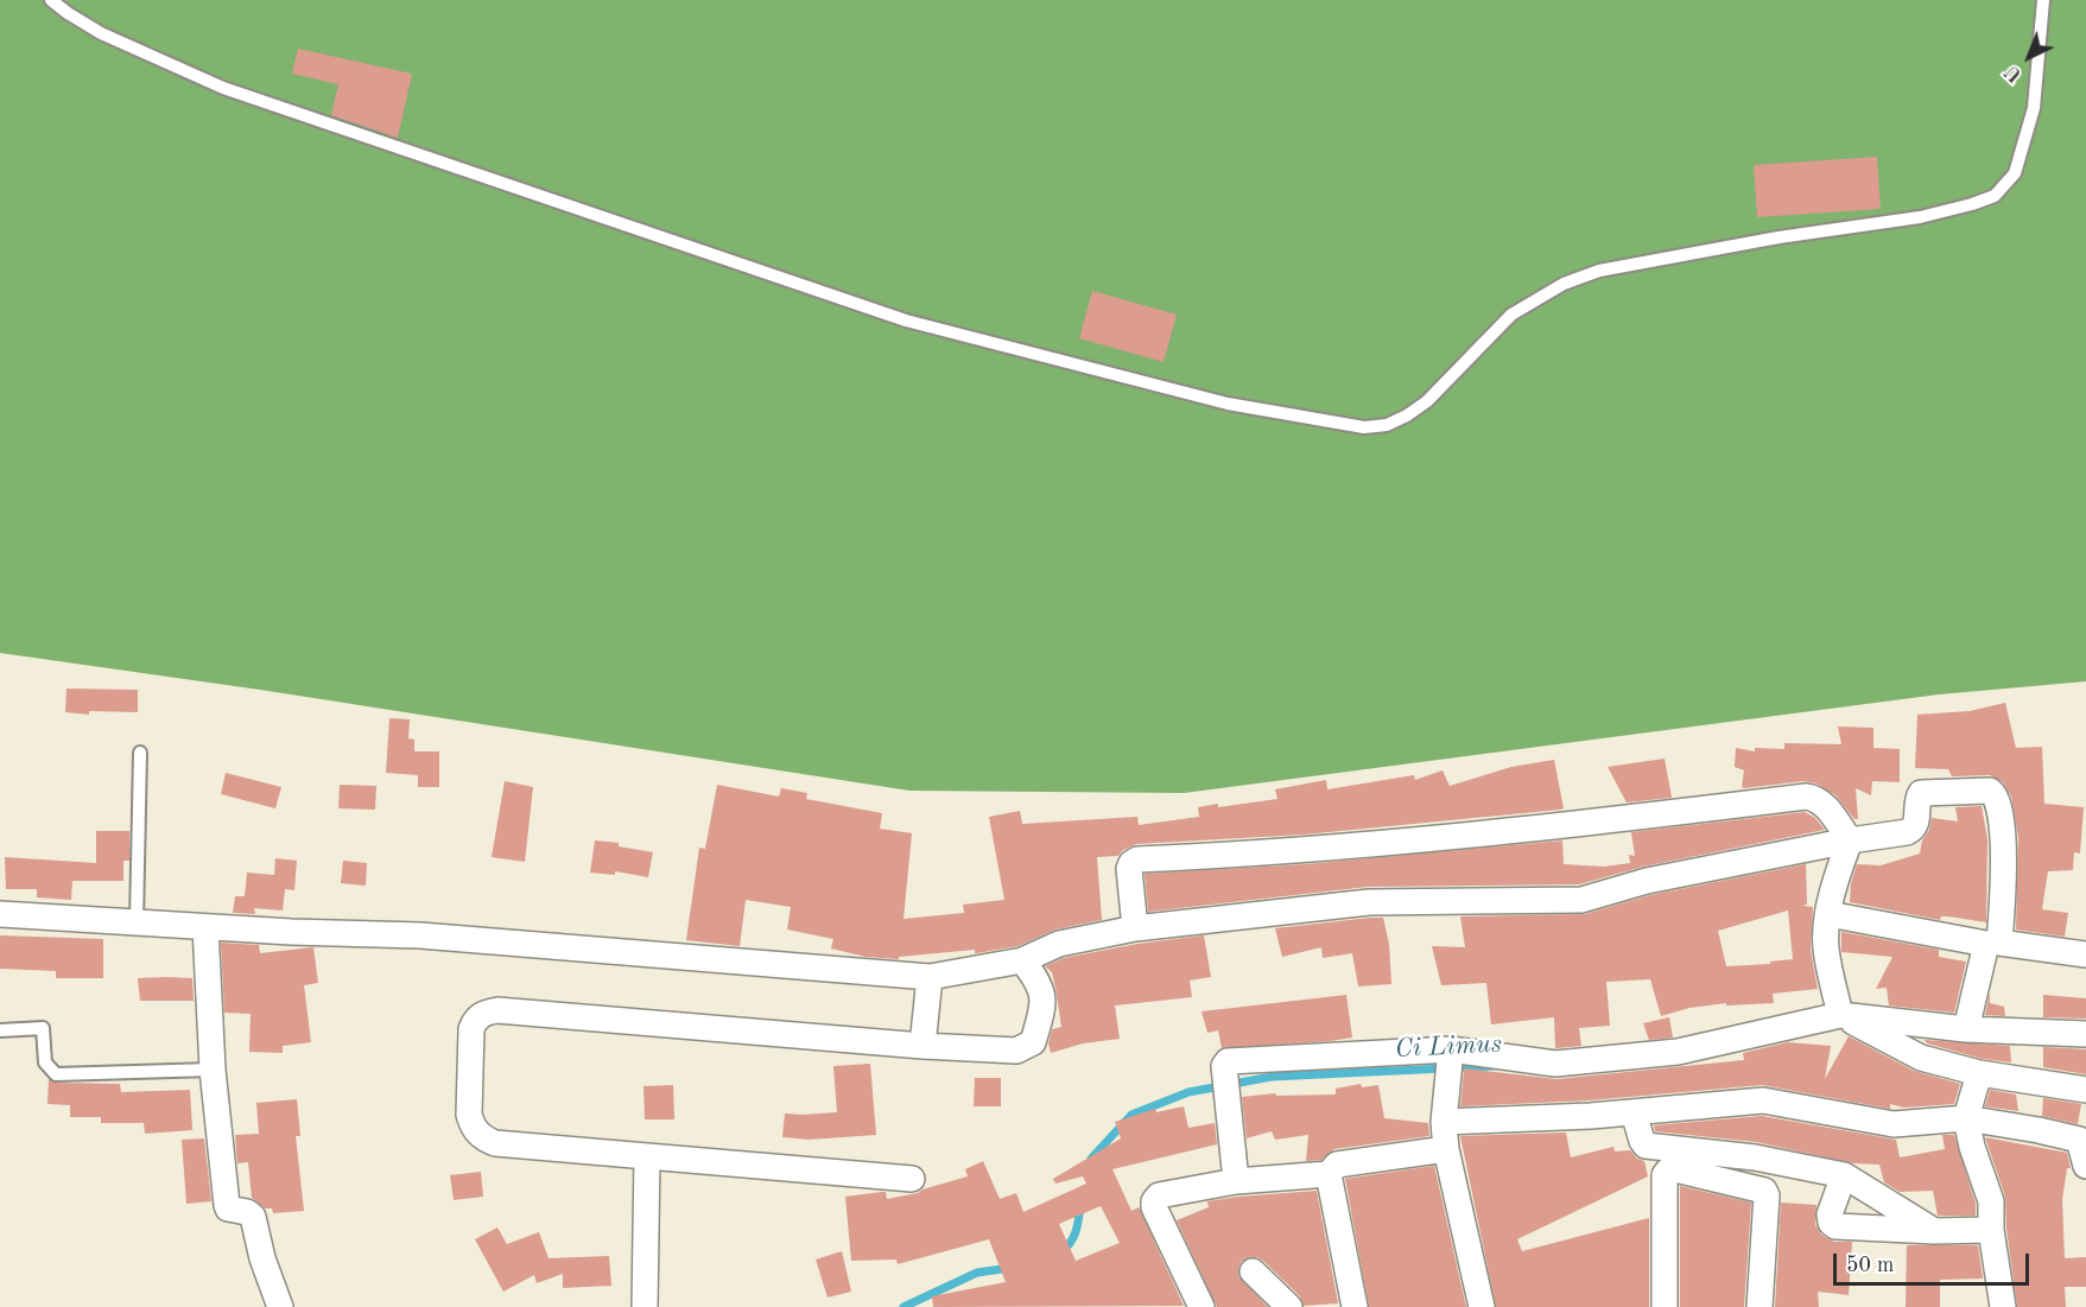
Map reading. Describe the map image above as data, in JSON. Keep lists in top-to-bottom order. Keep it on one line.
{"water":["Ci Limus"],"scale_bar":"50 m","north":"bottom left"}
